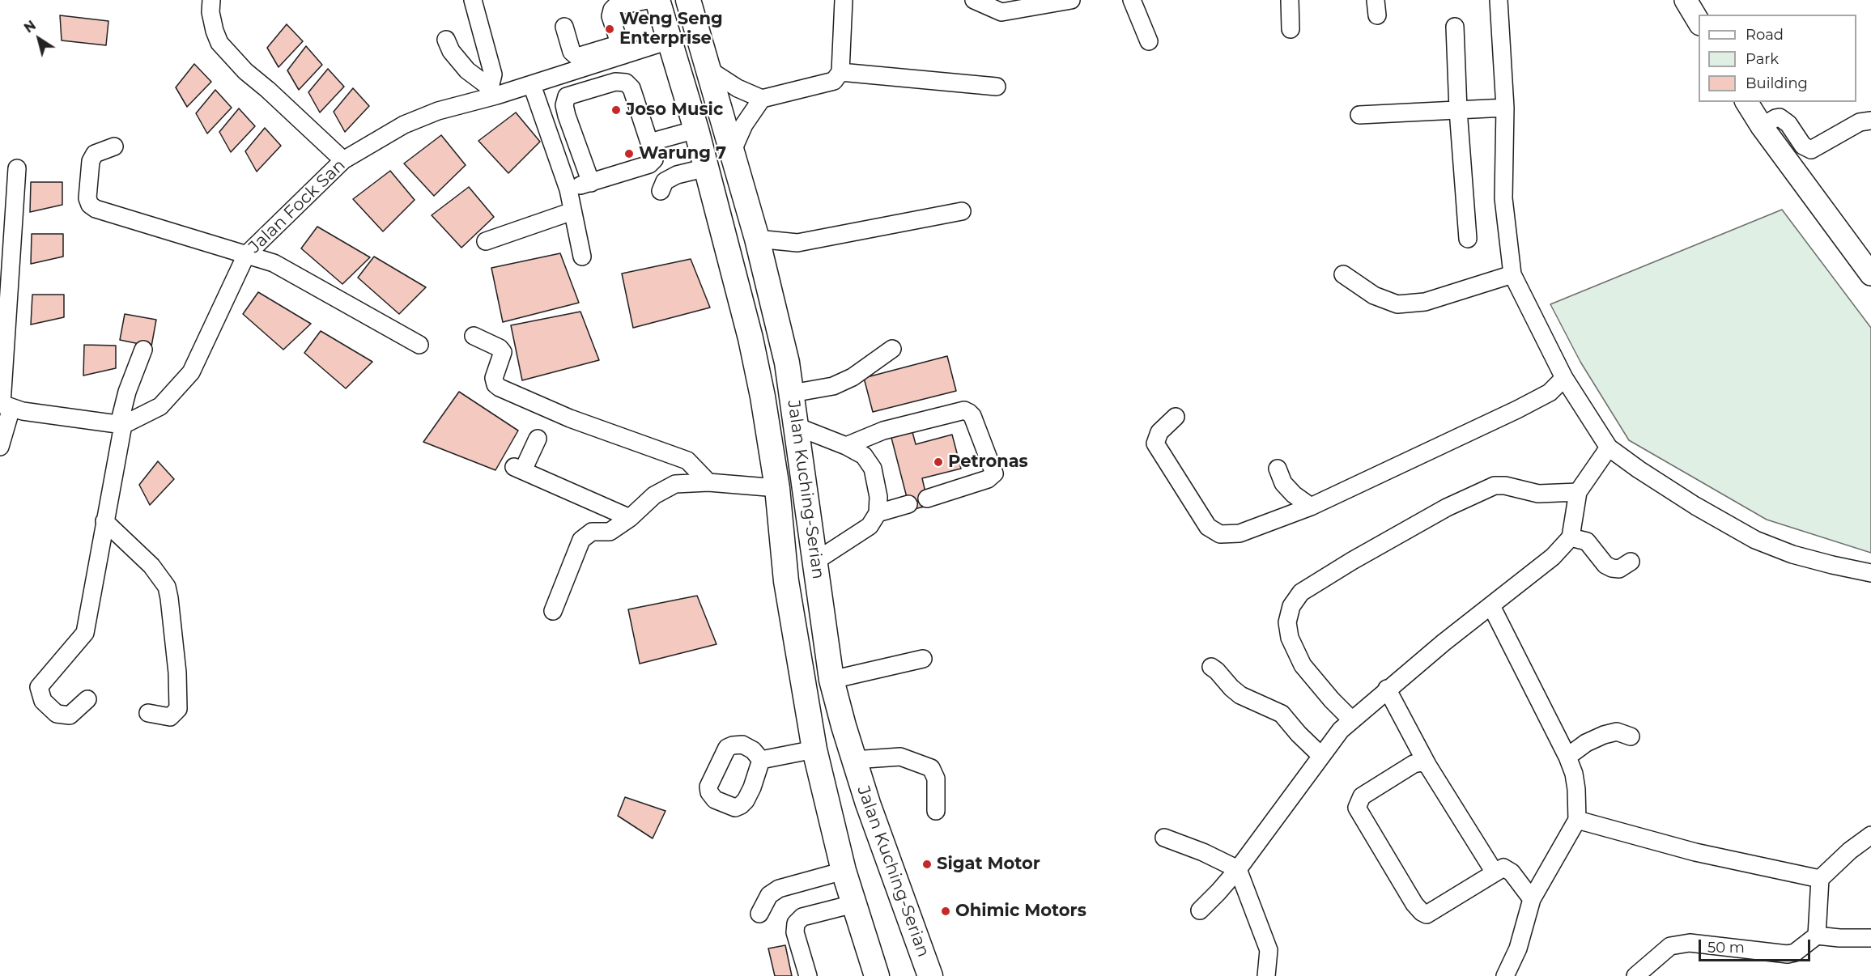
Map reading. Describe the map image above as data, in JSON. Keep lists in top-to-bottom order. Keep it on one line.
{"streets":{"highway":["Jalan Kuching-Serian"],"street":["Jalan Fock San"]},"crossings":[["Jalan Fock San","Jalan Kuching-Serian"]],"places":["Weng Seng Enterprise","Joso Music","Warung 7","Petronas","Sigat Motor","Ohimic Motors"],"legend":["Road","Park","Building"],"scale_bar":"50 m","north":"top left"}
